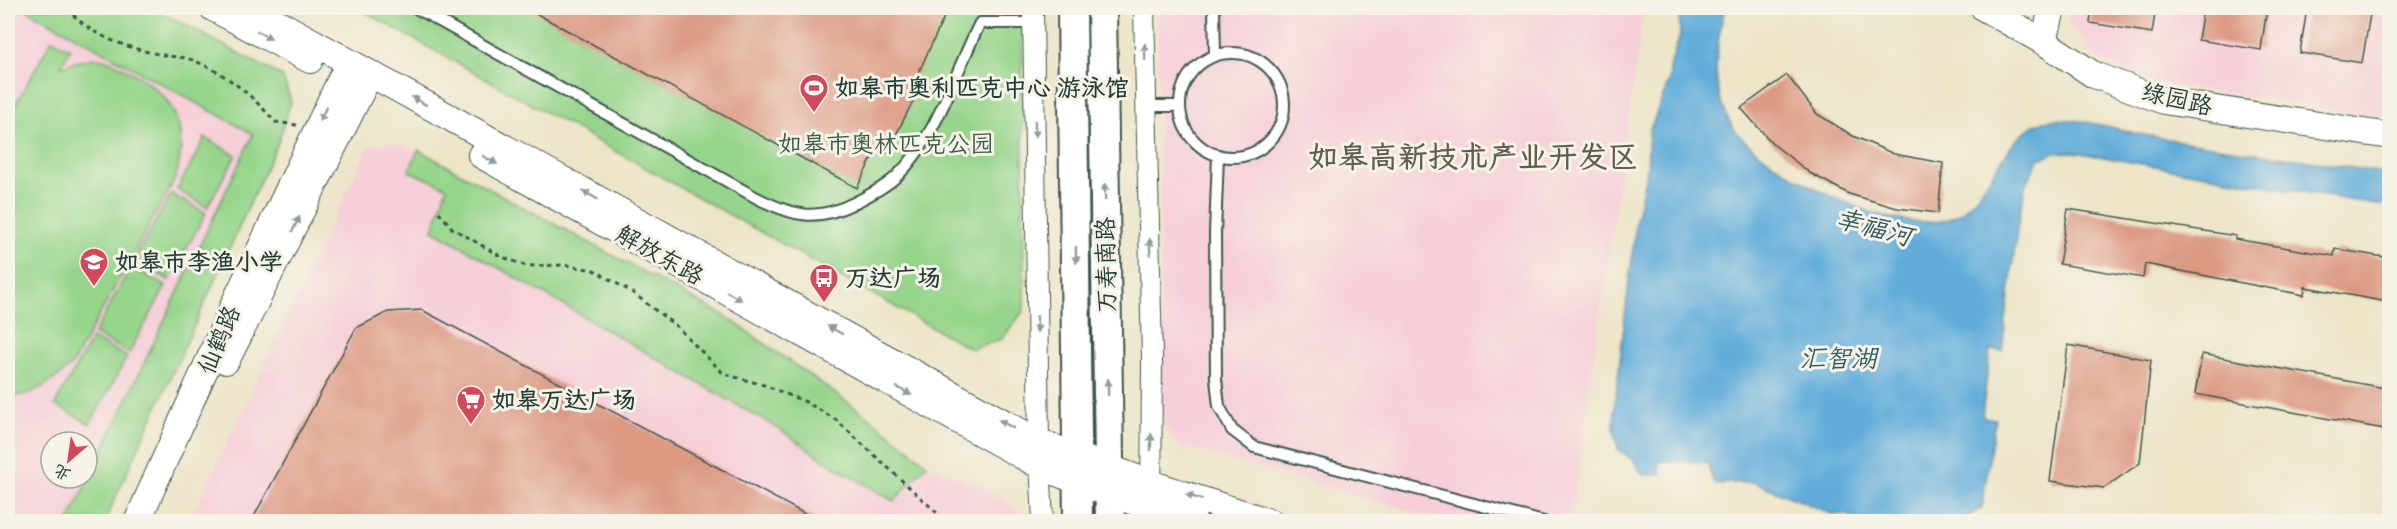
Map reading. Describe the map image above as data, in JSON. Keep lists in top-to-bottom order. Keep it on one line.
{"streets":{"main road":["万寿南路"],"street":["绿园路","解放东路","仙鹤路"]},"crossings":[["解放东路","万寿南路"],["解放东路","仙鹤路"]],"districts":["如皋高新技术产业开发区"],"water":["幸福河","汇智湖"],"parks":["如皋市奥林匹克公园"],"places":{"sports":["如皋市奥利匹克中心 游泳馆"],"school or university":["如皋市李渔小学"],"bus stop":["万达广场"],"supermarket":["如皋万达广场"]},"north":"bottom left"}
